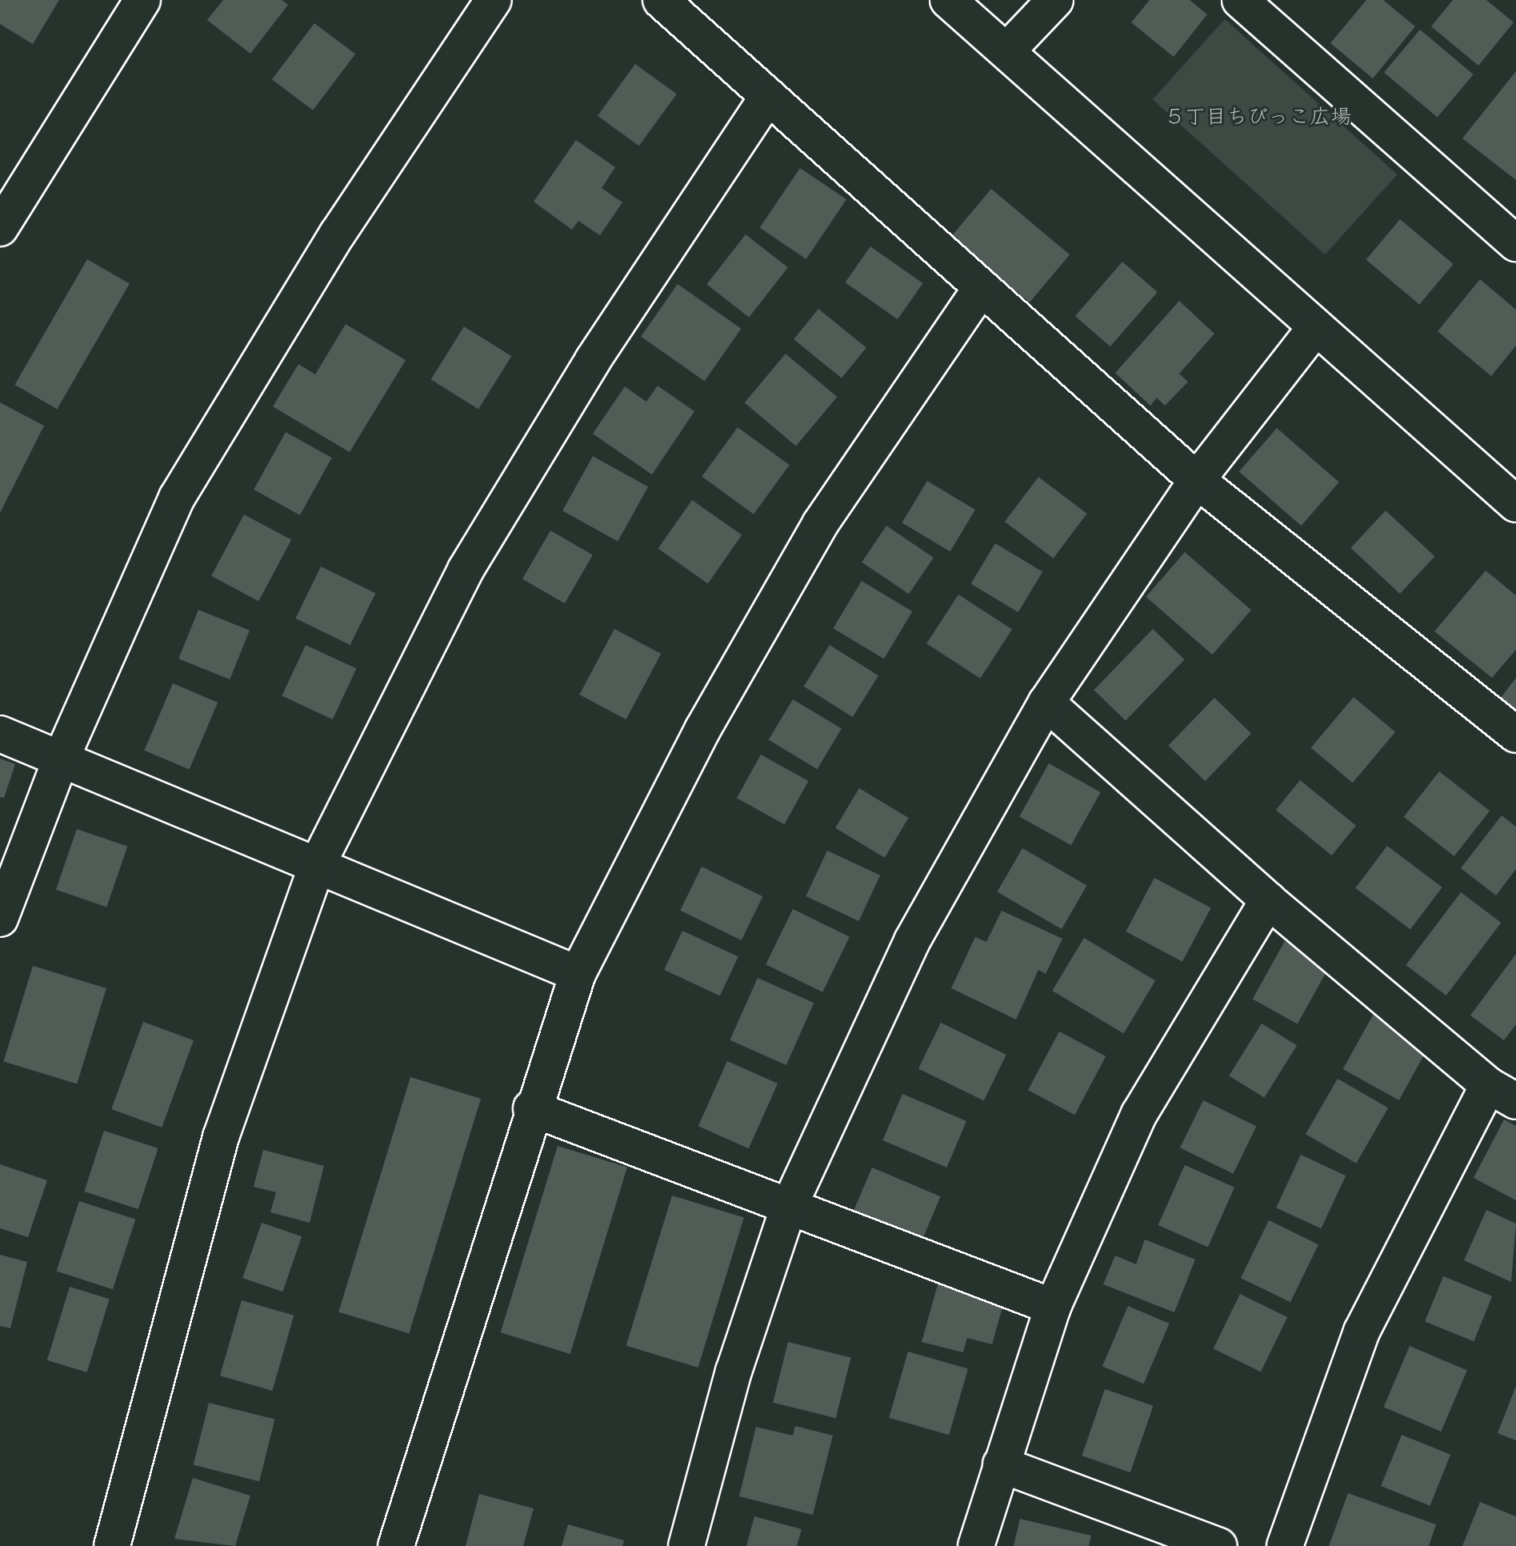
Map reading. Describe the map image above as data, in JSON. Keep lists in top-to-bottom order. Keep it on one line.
{"parks":["５丁目ちびっこ広場"]}
